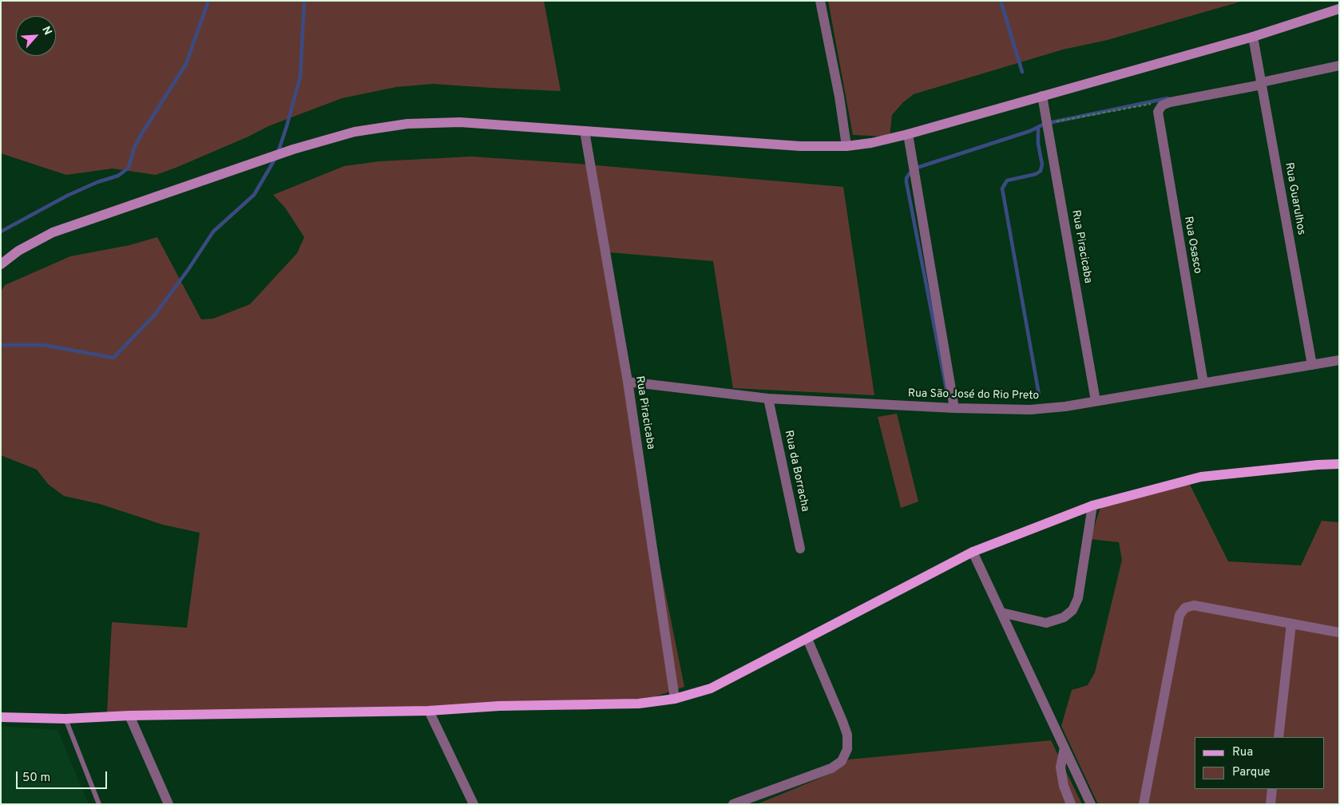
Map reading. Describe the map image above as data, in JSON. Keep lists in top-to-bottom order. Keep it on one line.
{"streets":{"street":["Rua Guarulhos","Rua Osasco","Rua Piracicaba","Rua São José do Rio Preto","Rua da Borracha"]},"crossings":[["Rua Guarulhos","Rua Osasco"],["Rua Guarulhos","Rua São José do Rio Preto"],["Rua Osasco","Rua São José do Rio Preto"],["Rua Piracicaba","Rua São José do Rio Preto"],["Rua São José do Rio Preto","Rua da Borracha"]],"legend":["Rua","Parque"],"scale_bar":"50 m","north":"top right"}
